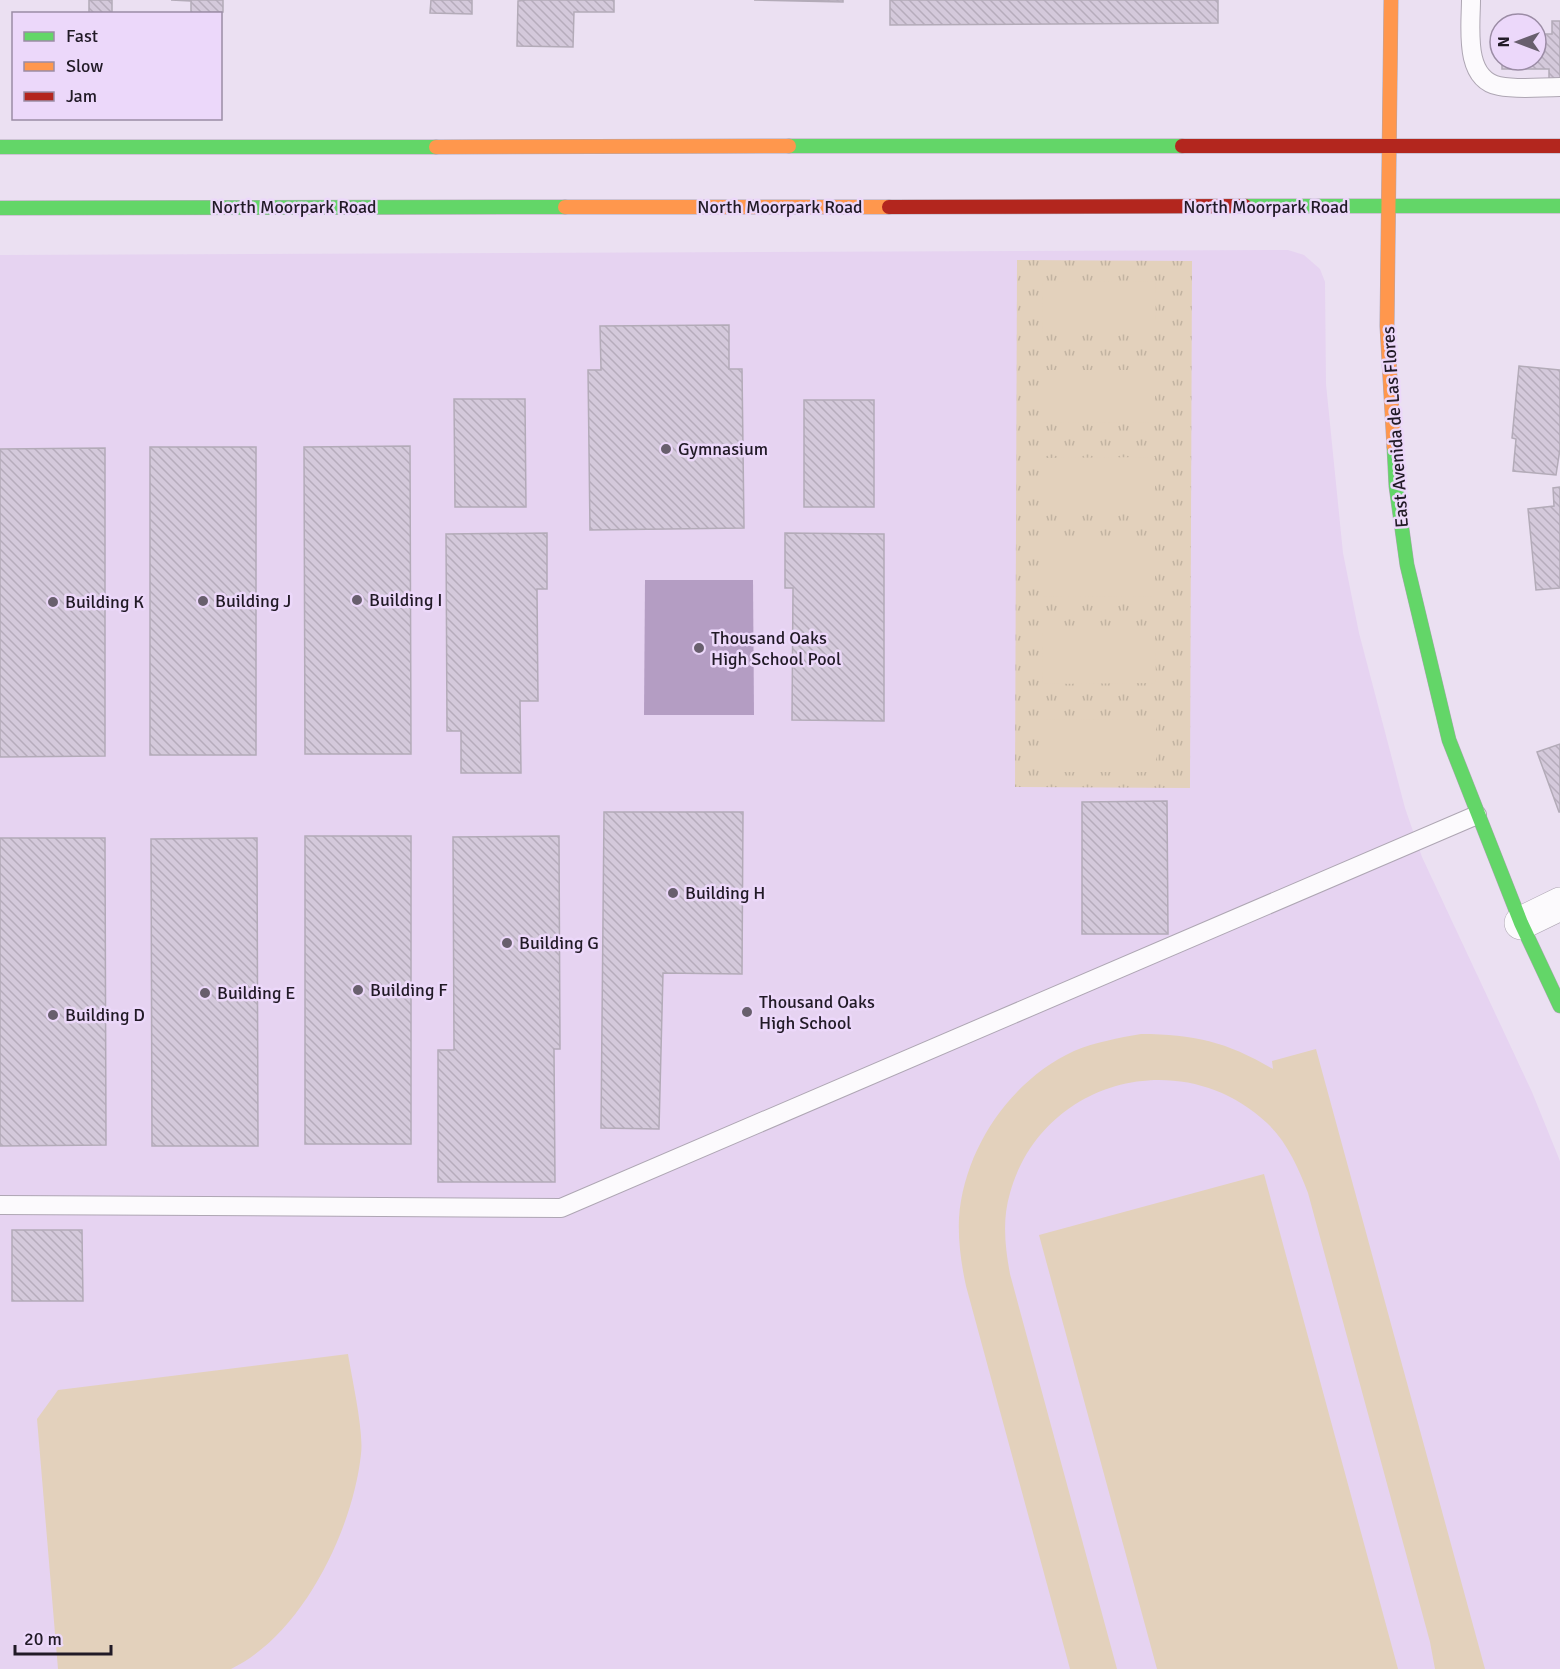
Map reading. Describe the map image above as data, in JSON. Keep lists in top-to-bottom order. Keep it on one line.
{"streets":{"main road":["North Moorpark Road","East Avenida de Las Flores"]},"crossings":[["North Moorpark Road","East Avenida de Las Flores"]],"places":["Gymnasium","Building I","Building J","Building K","Thousand Oaks High School Pool","Building H","Building G","Building F","Building E","Thousand Oaks High School","Building D"],"legend":["Fast","Slow","Jam"],"scale_bar":"20 m","north":"left"}
